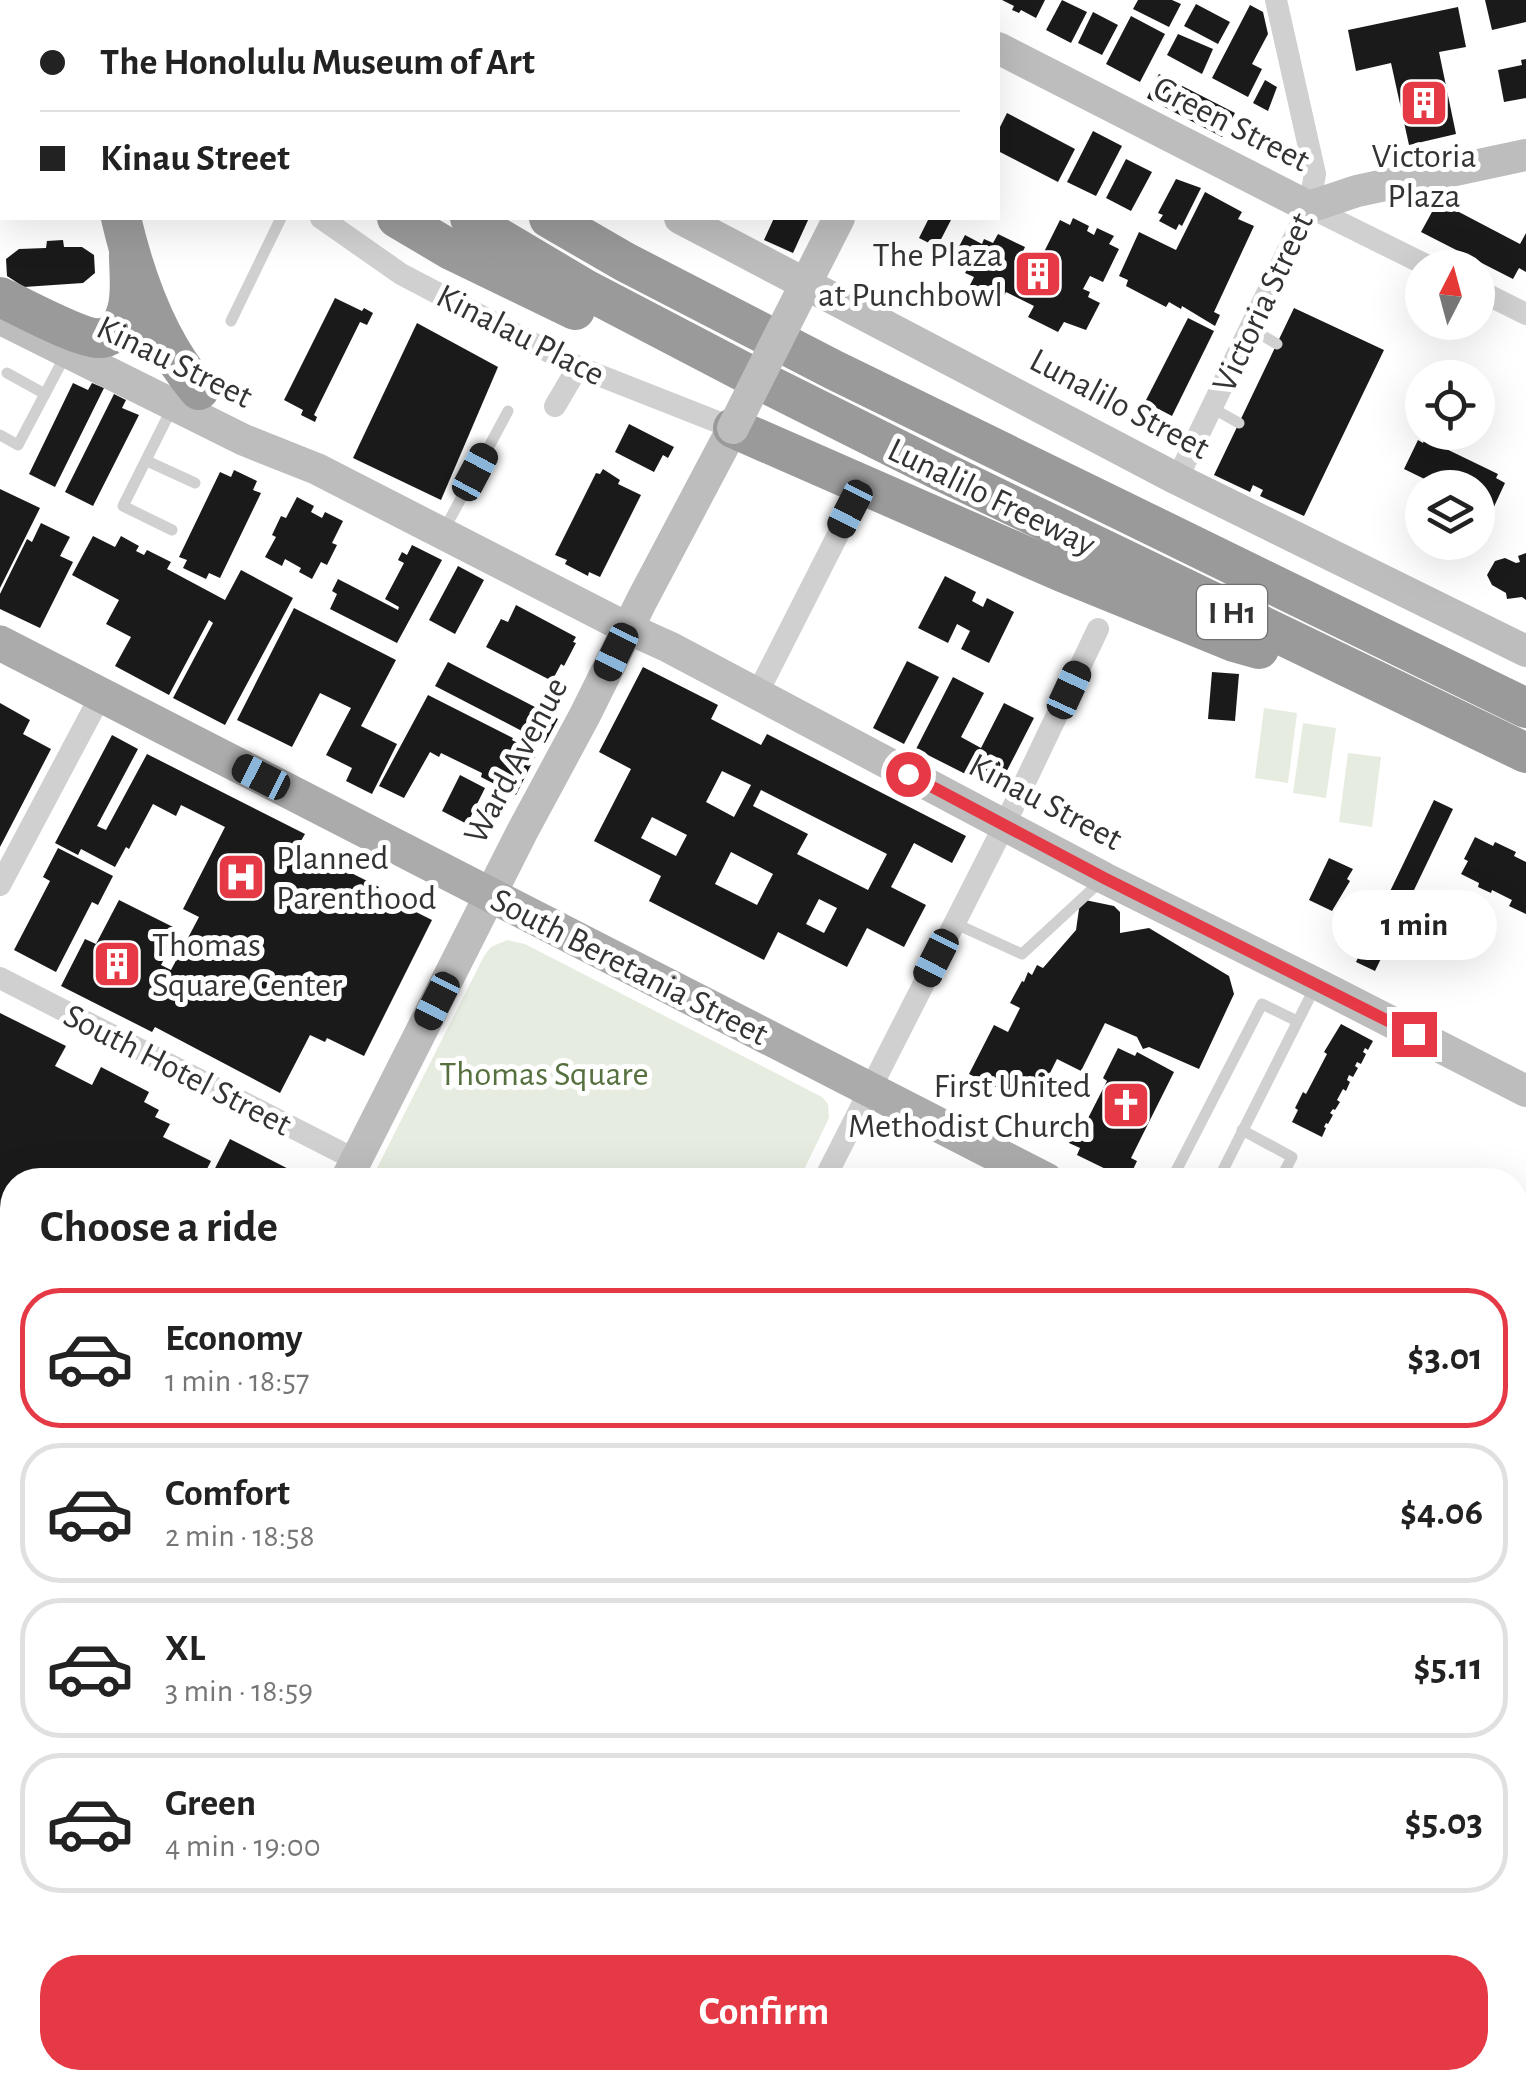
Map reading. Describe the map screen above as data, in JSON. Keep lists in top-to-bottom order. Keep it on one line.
{"streets":{"highway":["Lunalilo Freeway","I H1"],"main road":["Green Street","Kinau Street","Lunalilo Street","Ward Avenue","South Beretania Street"],"street":["Victoria Street","Kinalau Place","South Hotel Street"]},"crossings":[["Green Street","Victoria Street"],["Victoria Street","Lunalilo Street"],["Kinalau Place","Ward Avenue"],["Kinau Street","Ward Avenue"],["Lunalilo Street","Ward Avenue"],["Ward Avenue","South Beretania Street"]],"parks":["Thomas Square"],"places":{"building":["Victoria Plaza","The Plaza at Punchbowl","Thomas Square Center"],"hospital":["Planned Parenthood"],"church":["First United Methodist Church"]},"north":"top","page":{"banner":["The Honolulu Museum of Art","Kinau Street"],"bubble":"1 min","heading":"Choose a ride","list":[{"name":"Economy","note":"1 min · 18:57","value":"$3.01"},{"name":"Comfort","note":"2 min · 18:58","value":"$4.06"},{"name":"XL","note":"3 min · 18:59","value":"$5.11"},{"name":"Green","note":"4 min · 19:00","value":"$5.03"}],"buttons":"Confirm"}}
